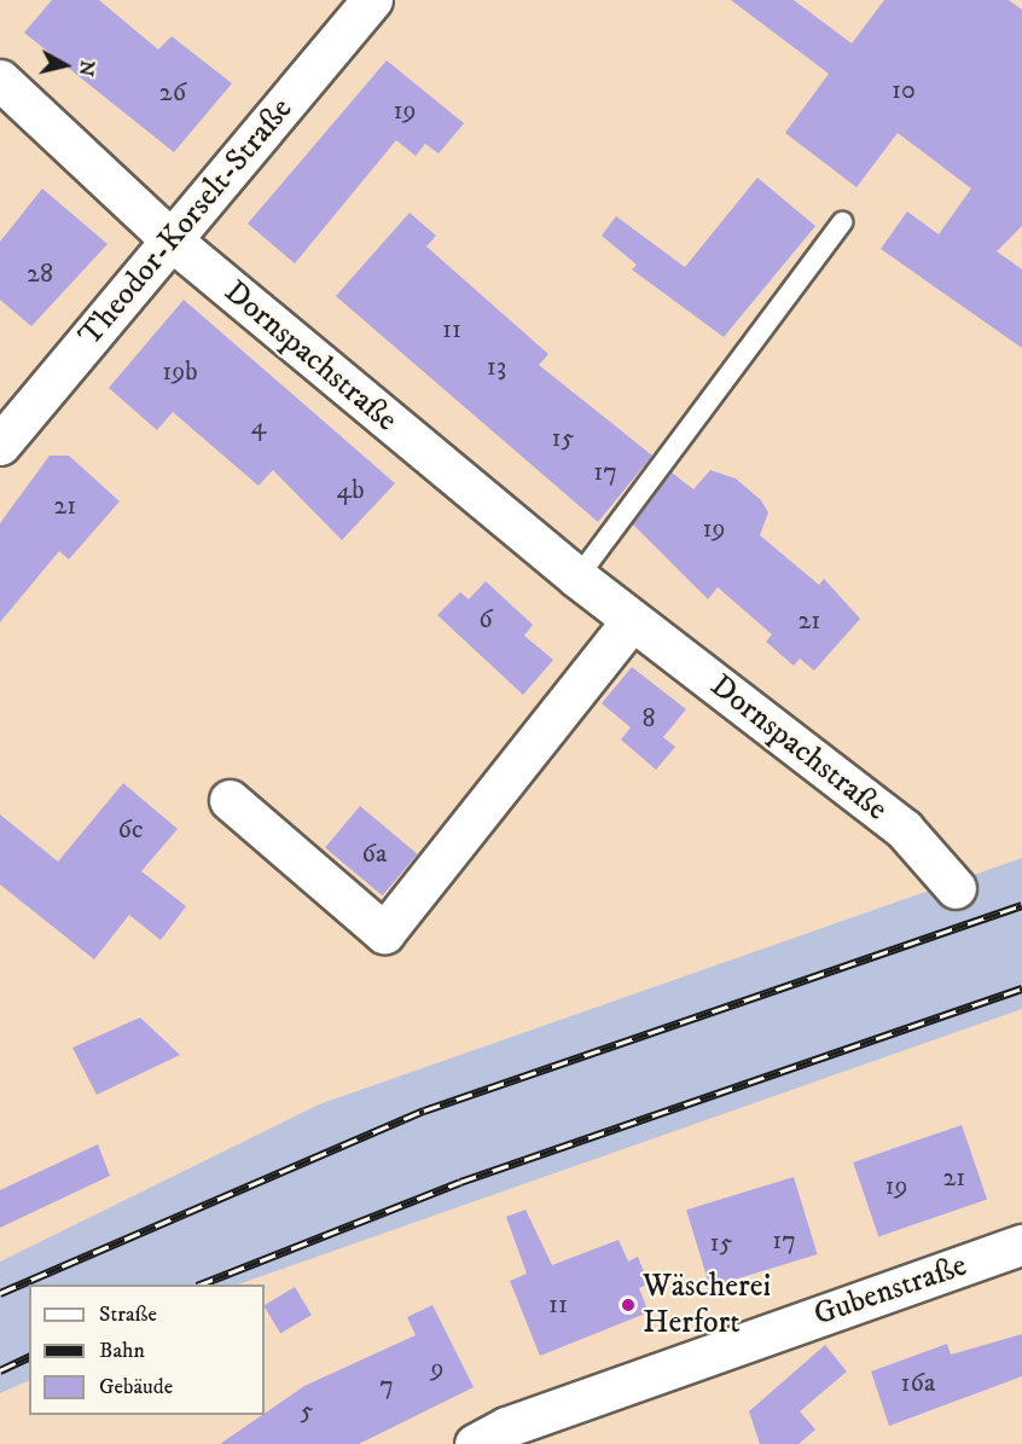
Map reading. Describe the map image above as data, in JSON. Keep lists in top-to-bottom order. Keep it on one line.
{"streets":{"street":["Theodor-Korselt-Straße","Dornspachstraße","Gubenstraße"]},"crossings":[["Theodor-Korselt-Straße","Dornspachstraße"]],"places":["Wäscherei Herfort"],"house_numbers":["10","26","19","28","11","13","19b","4","15","17","4b","21","19","6","21","8","6c","6a","21","19","17","15","11","9","16a","7","5"],"legend":["Straße","Bahn","Gebäude"],"north":"right"}
